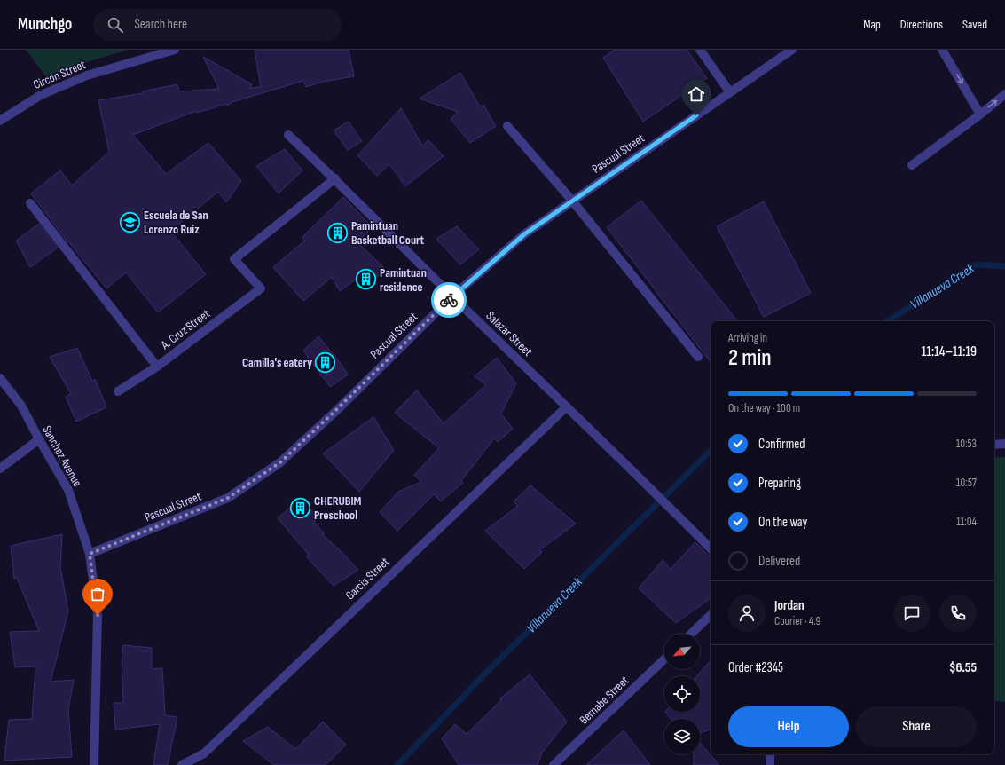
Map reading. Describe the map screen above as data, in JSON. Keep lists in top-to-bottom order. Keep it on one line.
{"streets":{"street":["Circon Street","Pascual Street","A. Cruz Street","Salazar Street","Sanchez Avenue","Garcia Street","Bernabe Street"]},"crossings":[["Pascual Street","Salazar Street"],["Pascual Street","Sanchez Avenue"],["A. Cruz Street","Salazar Street"],["Salazar Street","Garcia Street"]],"water":["Villanueva Creek"],"places":{"school or university":["Escuela de San Lorenzo Ruiz"],"building":["Pamintuan Basketball Court","Pamintuan residence","Camilla's eatery","CHERUBIM Preschool"]},"north":"bottom left","page":{"header":"Munchgo","search":"Search here","nav":["Map","Directions","Saved"],"heading":["2 min","Arriving in","11:14–11:19"],"panel":["Jordan","Courier · 4.9","Order #2345","$6.55"],"bar":"On the way · 100 m","list":[["Confirmed","10:53"],["Preparing","10:57"],["On the way","11:04"],"Delivered"],"buttons":["Help","Share"]}}
